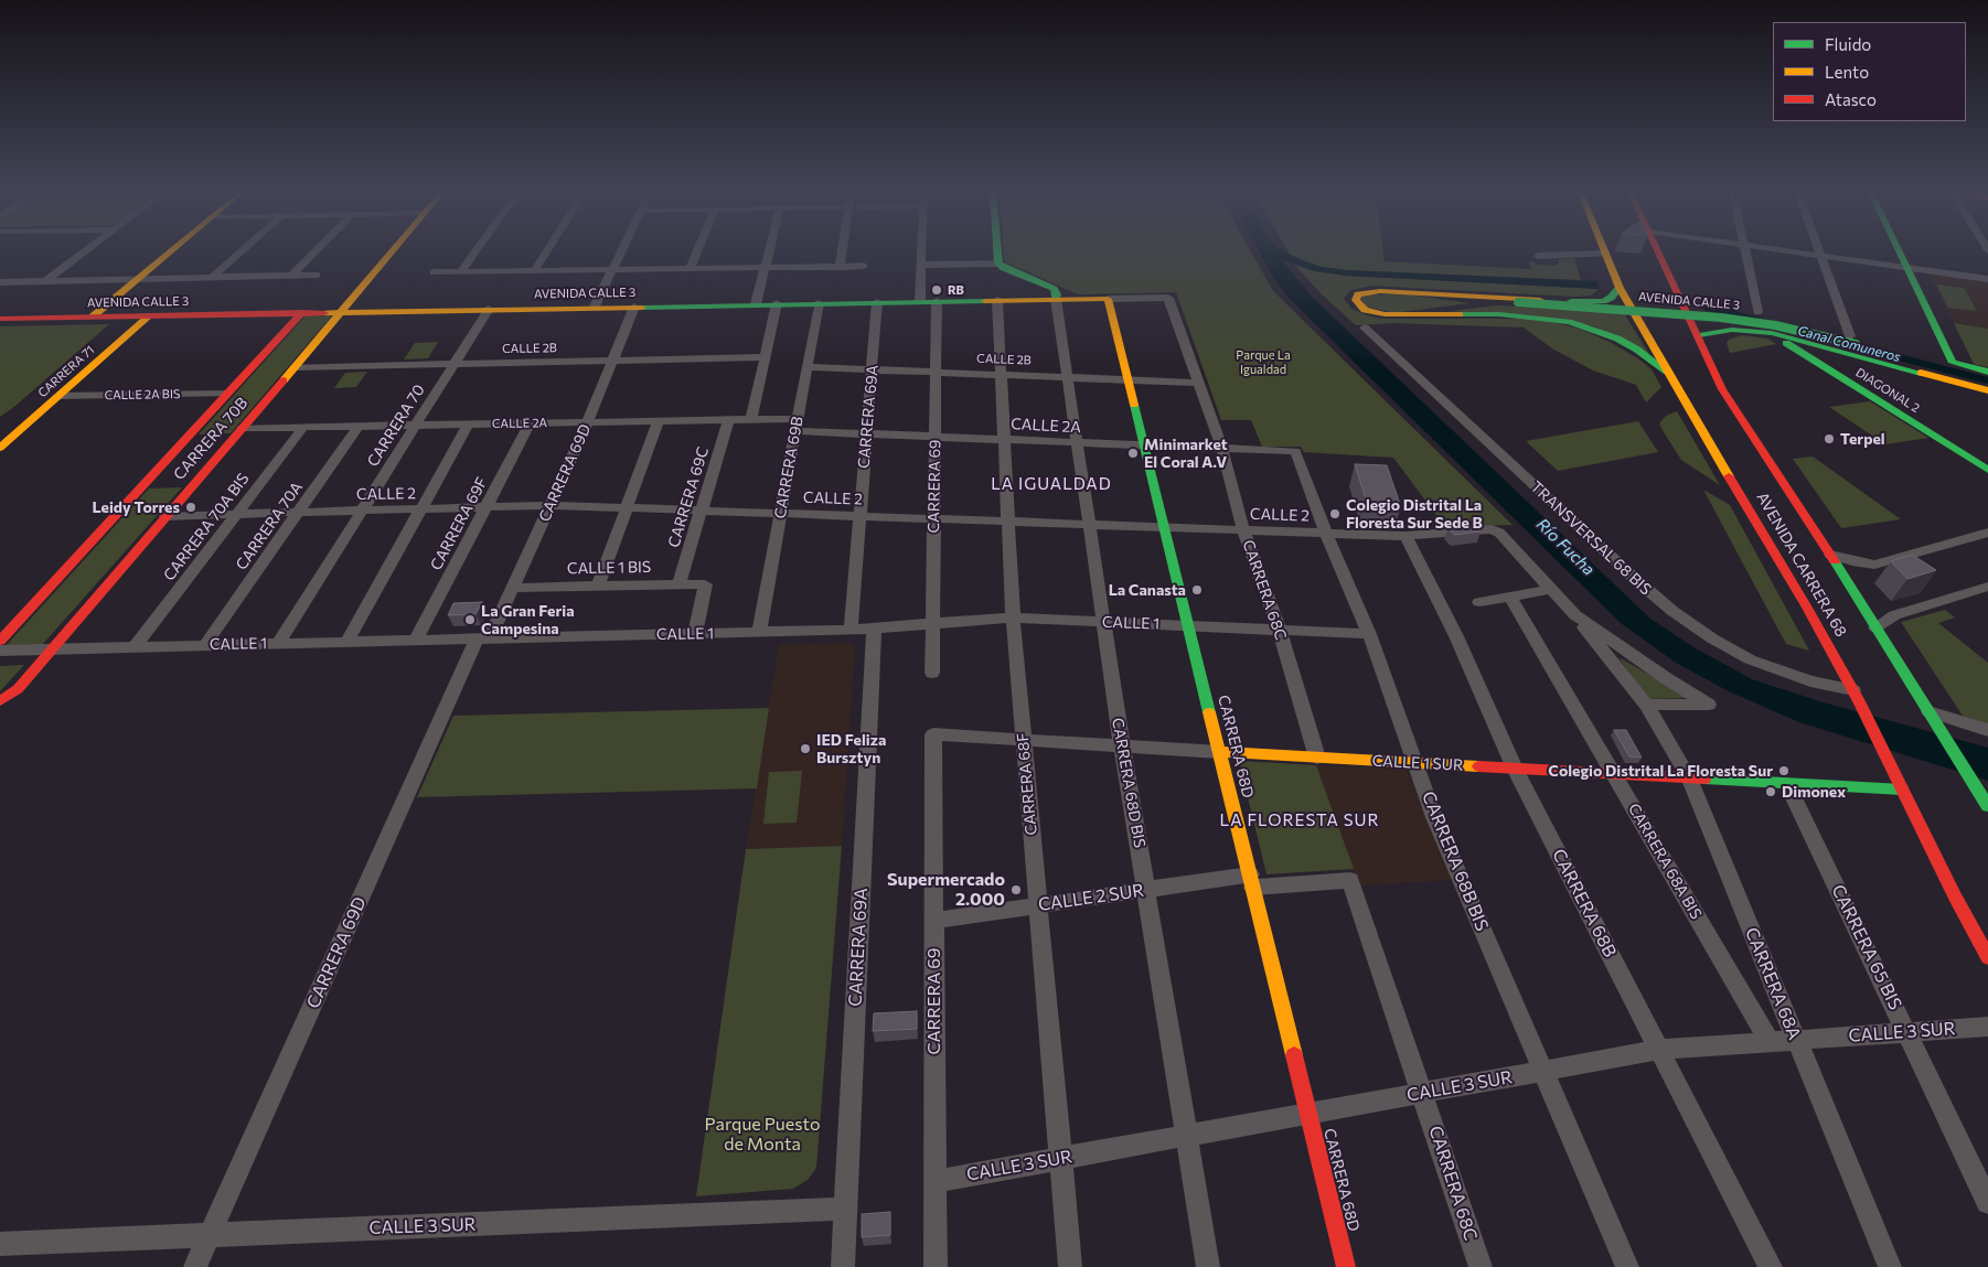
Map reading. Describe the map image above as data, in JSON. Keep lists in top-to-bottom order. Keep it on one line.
{"streets":{"street":["AVENIDA CALLE 3","CALLE 2B","CARRERA 71","DIAGONAL 2","CALLE 2A BIS","CARRERA 69A","CALLE 2A","CARRERA 70","CARRERA 70B","CARRERA 69B","CARRERA 69D","CARRERA 69","CALLE 2","CARRERA 69C","CARRERA 69F","CARRERA 70A","CARRERA 70A BIS","TRANSVERSAL 68 BIS","AVENIDA CARRERA 68","CALLE 1 BIS","CARRERA 68C","CALLE 1","CARRERA 68D","CALLE 1 SUR","CARRERA 68D BIS","CARRERA 68F","CARRERA 68B BIS","CARRERA 68A BIS","CALLE 2 SUR","CARRERA 68B","CARRERA 65 BIS","CARRERA 68A","CALLE 3 SUR"]},"crossings":[["AVENIDA CALLE 3","CARRERA 71"],["AVENIDA CALLE 3","DIAGONAL 2"],["AVENIDA CALLE 3","CARRERA 69A"],["AVENIDA CALLE 3","CARRERA 70"],["AVENIDA CALLE 3","CARRERA 70B"],["AVENIDA CALLE 3","CARRERA 69B"],["AVENIDA CALLE 3","CARRERA 69D"],["AVENIDA CALLE 3","CARRERA 69"],["AVENIDA CALLE 3","AVENIDA CARRERA 68"],["AVENIDA CALLE 3","CARRERA 68C"],["AVENIDA CALLE 3","CARRERA 68D"],["AVENIDA CALLE 3","CARRERA 68D BIS"],["AVENIDA CALLE 3","CARRERA 68F"],["CALLE 2B","CARRERA 69A"],["CALLE 2B","CARRERA 70"],["CALLE 2B","CARRERA 70B"],["CALLE 2B","CARRERA 69B"],["CALLE 2B","CARRERA 69D"],["CALLE 2B","CARRERA 69"],["CALLE 2B","CARRERA 68C"],["CALLE 2B","CARRERA 68D"],["CALLE 2B","CARRERA 68D BIS"],["CALLE 2B","CARRERA 68F"],["CARRERA 71","CALLE 2A BIS"],["CALLE 2A BIS","CARRERA 70B"],["CARRERA 69A","CALLE 2A"],["CARRERA 69A","CALLE 2"],["CARRERA 69A","CALLE 1"],["CARRERA 69A","CALLE 3 SUR"],["CALLE 2A","CARRERA 70"],["CALLE 2A","CARRERA 70B"],["CALLE 2A","CARRERA 69B"],["CALLE 2A","CARRERA 69D"],["CALLE 2A","CARRERA 69"],["CALLE 2A","CARRERA 69C"],["CALLE 2A","CARRERA 69F"],["CALLE 2A","CARRERA 70A"],["CALLE 2A","CARRERA 70A BIS"],["CALLE 2A","CARRERA 68C"],["CALLE 2A","CARRERA 68D"],["CALLE 2A","CARRERA 68D BIS"],["CALLE 2A","CARRERA 68F"],["CALLE 2A","CARRERA 68B BIS"],["CARRERA 70","CALLE 2"],["CARRERA 70","CALLE 1"],["CARRERA 70B","CALLE 2"],["CARRERA 70B","CALLE 1"],["CARRERA 69B","CALLE 2"],["CARRERA 69B","CALLE 1"],["CARRERA 69D","CALLE 2"],["CARRERA 69D","CALLE 1 BIS"],["CARRERA 69D","CALLE 1"],["CARRERA 69D","CALLE 3 SUR"],["CARRERA 69","CALLE 2"],["CARRERA 69","CALLE 1"],["CARRERA 69","CALLE 1 SUR"],["CARRERA 69","CALLE 2 SUR"],["CARRERA 69","CALLE 3 SUR"],["CALLE 2","CARRERA 69C"],["CALLE 2","CARRERA 69F"],["CALLE 2","CARRERA 70A"],["CALLE 2","CARRERA 70A BIS"],["CALLE 2","CARRERA 68C"],["CALLE 2","CARRERA 68D"],["CALLE 2","CARRERA 68D BIS"],["CALLE 2","CARRERA 68F"],["CALLE 2","CARRERA 68B BIS"],["CALLE 2","CARRERA 68B"],["CARRERA 69C","CALLE 1 BIS"],["CARRERA 69F","CALLE 1"],["CARRERA 70A","CALLE 1"],["CARRERA 70A BIS","CALLE 1"],["TRANSVERSAL 68 BIS","AVENIDA CARRERA 68"],["AVENIDA CARRERA 68","CALLE 1 SUR"],["CALLE 1 BIS","CALLE 1"],["CARRERA 68C","CALLE 1"],["CARRERA 68C","CALLE 1 SUR"],["CARRERA 68C","CALLE 2 SUR"],["CARRERA 68C","CALLE 3 SUR"],["CALLE 1","CARRERA 68D"],["CALLE 1","CARRERA 68D BIS"],["CALLE 1","CARRERA 68F"],["CALLE 1","CARRERA 68B BIS"],["CARRERA 68D","CALLE 1 SUR"],["CARRERA 68D","CALLE 2 SUR"],["CARRERA 68D","CALLE 3 SUR"],["CALLE 1 SUR","CARRERA 68D BIS"],["CALLE 1 SUR","CARRERA 68F"],["CALLE 1 SUR","CARRERA 68B BIS"],["CALLE 1 SUR","CARRERA 68A BIS"],["CALLE 1 SUR","CARRERA 68B"],["CALLE 1 SUR","CARRERA 65 BIS"],["CALLE 1 SUR","CARRERA 68A"],["CARRERA 68D BIS","CALLE 2 SUR"],["CARRERA 68D BIS","CALLE 3 SUR"],["CARRERA 68F","CALLE 2 SUR"],["CARRERA 68F","CALLE 3 SUR"],["CARRERA 68B BIS","CALLE 3 SUR"],["CARRERA 68A BIS","CALLE 3 SUR"],["CARRERA 68B","CALLE 3 SUR"],["CARRERA 65 BIS","CALLE 3 SUR"],["CARRERA 68A","CALLE 3 SUR"]],"districts":["LA IGUALDAD","LA FLORESTA SUR"],"water":["Canal Comuneros","Río Fucha"],"parks":["Parque La Igualdad","Parque Puesto de Monta"],"places":["RB","Terpel","Minimarket El Coral A.V","Leidy Torres","Colegio Distrital La Floresta Sur Sede B","La Canasta","La Gran Feria Campesina","IED Feliza Bursztyn","Colegio Distrital La Floresta Sur","Dimonex","Supermercado 2.000"],"legend":["Fluido","Lento","Atasco"]}
